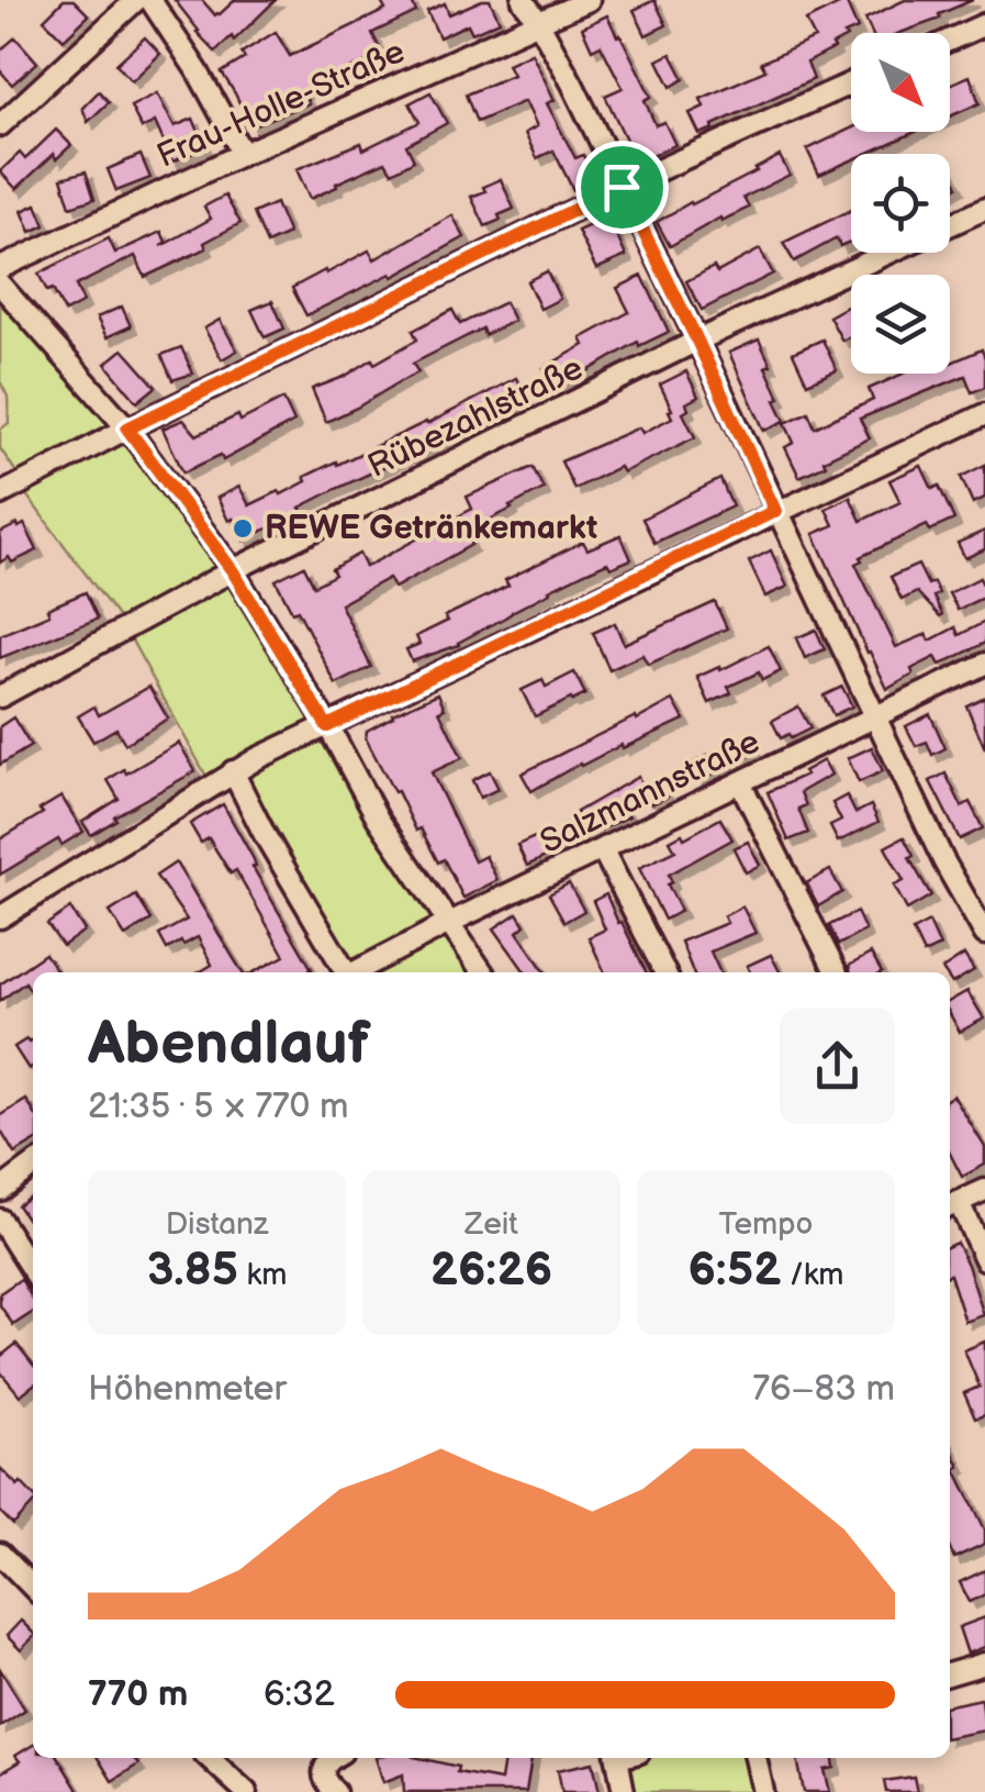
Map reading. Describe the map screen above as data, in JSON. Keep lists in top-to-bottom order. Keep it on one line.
{"streets":{"street":["Frau-Holle-Straße","Rübezahlstraße","Salzmannstraße"]},"places":["REWE Getränkemarkt"],"north":"bottom right","page":{"heading":["Abendlauf","21:35 · 5 × 770 m"],"stats":[["Distanz","3.85 km"],["Zeit","26:26"],["Tempo","6:52 /km"]],"chart":["Höhenmeter","76–83 m"],"list":[{"name":"770 m","note":"6:32"}]}}
